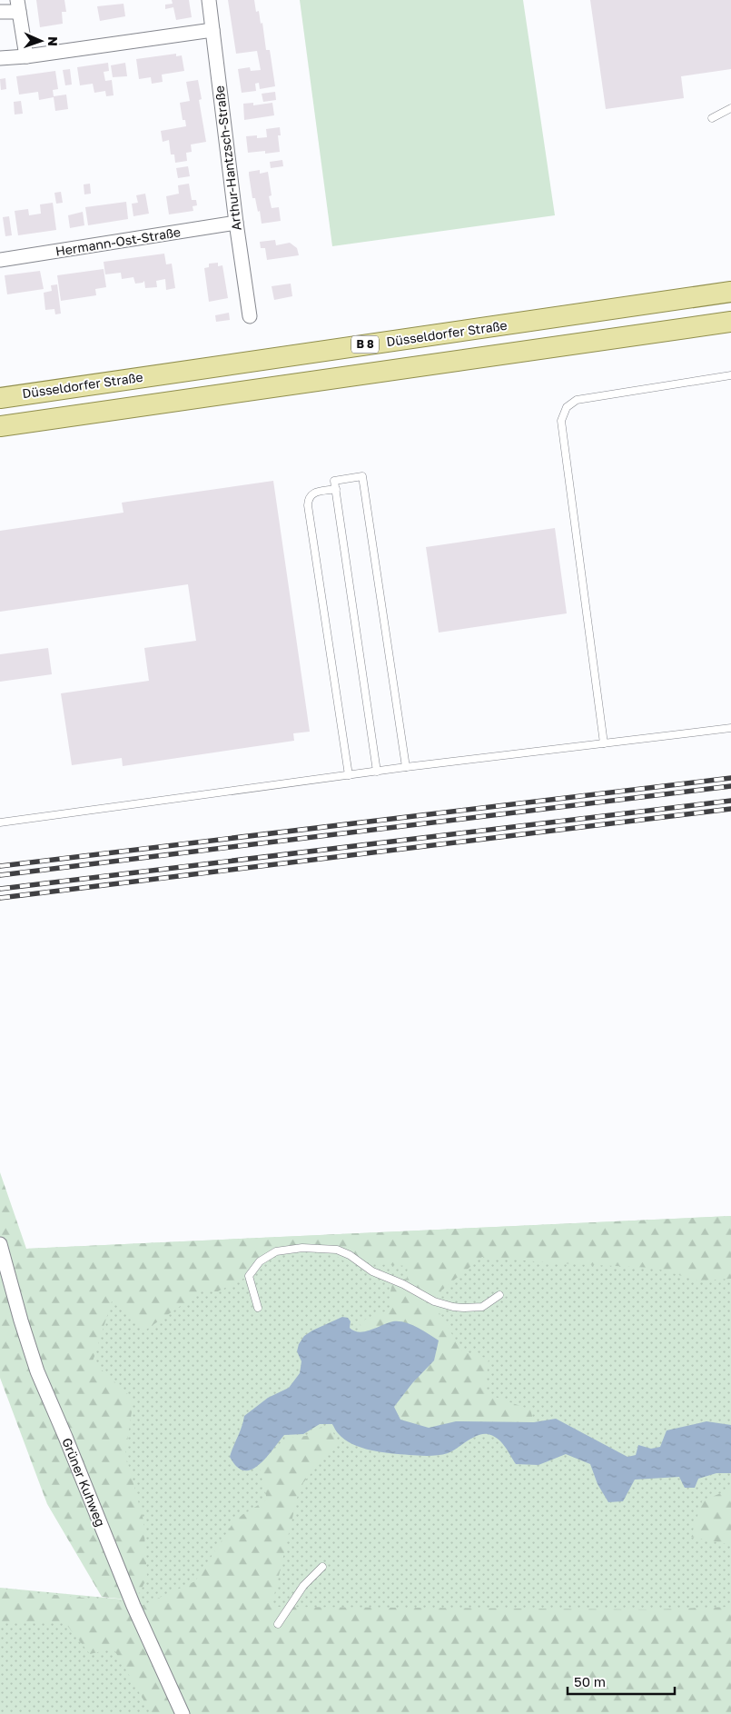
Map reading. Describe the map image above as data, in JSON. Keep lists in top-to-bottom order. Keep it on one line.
{"streets":{"main road":["Düsseldorfer Straße","B 8"],"street":["Arthur-Hantzsch-Straße","Hermann-Ost-Straße","Grüner Kuhweg"]},"crossings":[["Arthur-Hantzsch-Straße","Hermann-Ost-Straße"]],"scale_bar":"50 m","north":"right"}
